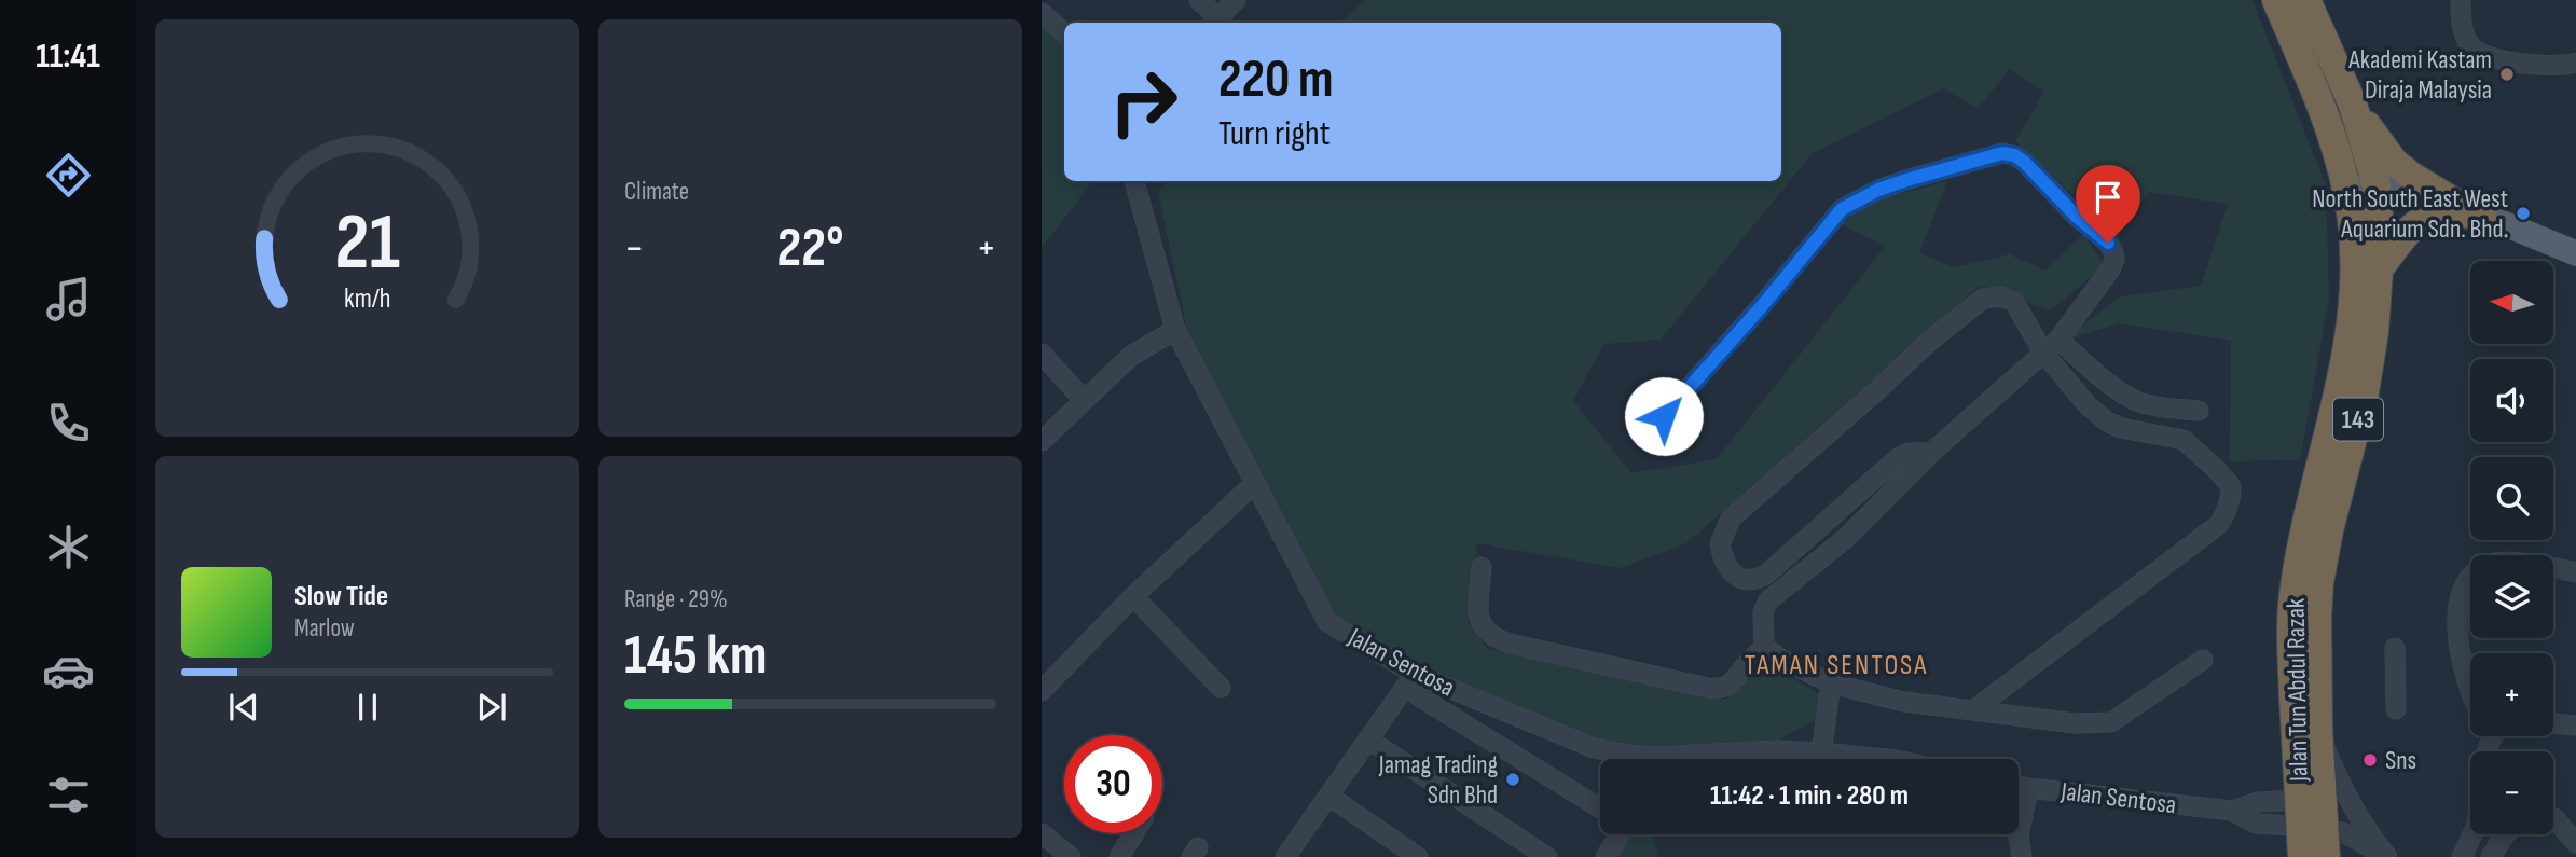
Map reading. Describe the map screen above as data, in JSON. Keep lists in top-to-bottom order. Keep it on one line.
{"streets":{"highway":["143","Jalan Tun Abdul Razak"],"street":["Jalan Sentosa"]},"crossings":[["Jalan Sentosa","Jalan Tun Abdul Razak"]],"districts":["TAMAN SENTOSA"],"places":["Akademi Kastam Diraja Malaysia","North South East West Aquarium Sdn. Bhd.","Sns","Jamag Trading Sdn Bhd"],"north":"left","page":{"tabs":"11:41","tile":["Climate",["Range · 29%","145 km"]],"turn":["220 m","Turn right"],"heat":["−","22°","+"],"map_buttons":["+","−"],"song":["Slow Tide","Marlow"],"limit":"30","trip":"11:42 · 1 min · 280 m","gauge":["21","km/h"]}}
